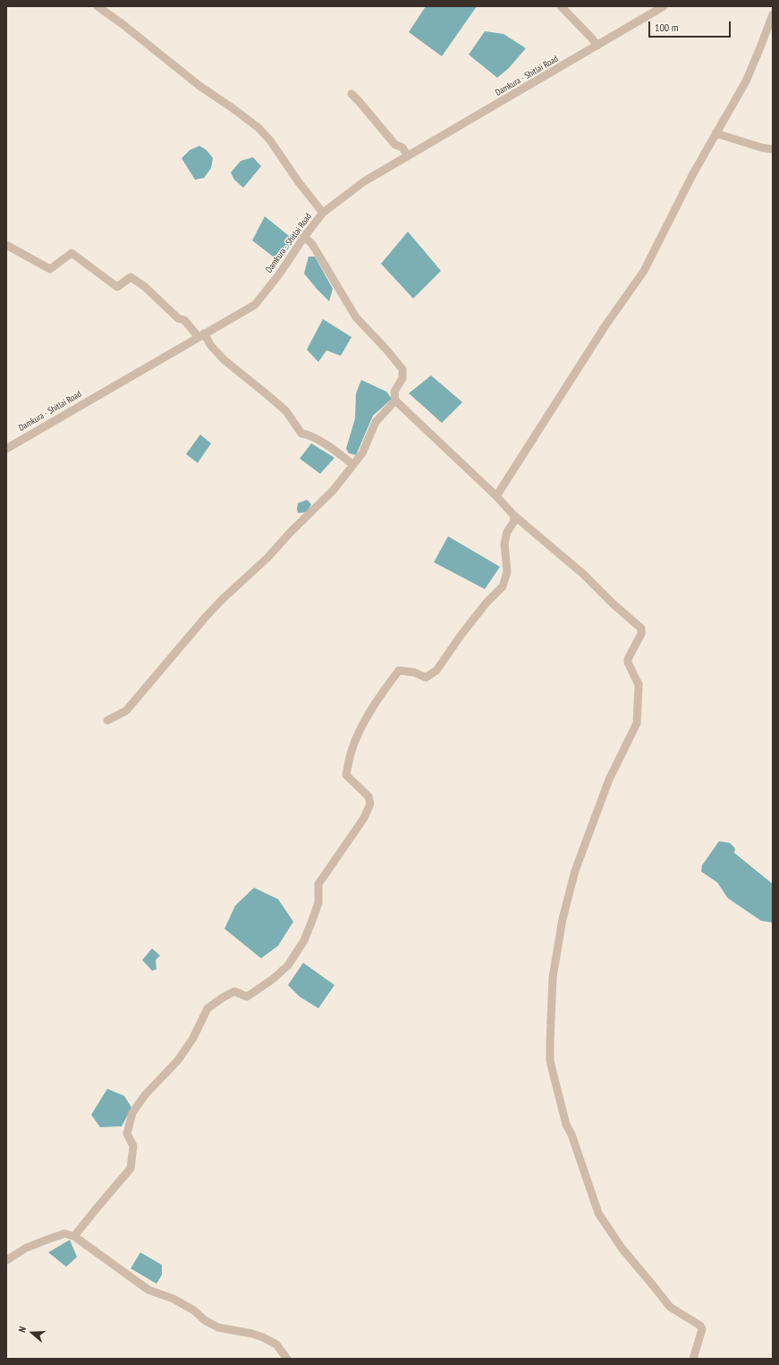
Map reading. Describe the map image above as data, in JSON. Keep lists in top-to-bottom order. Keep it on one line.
{"streets":{"street":["Damkura - Shitlai Road"]},"scale_bar":"100 m","north":"left"}
